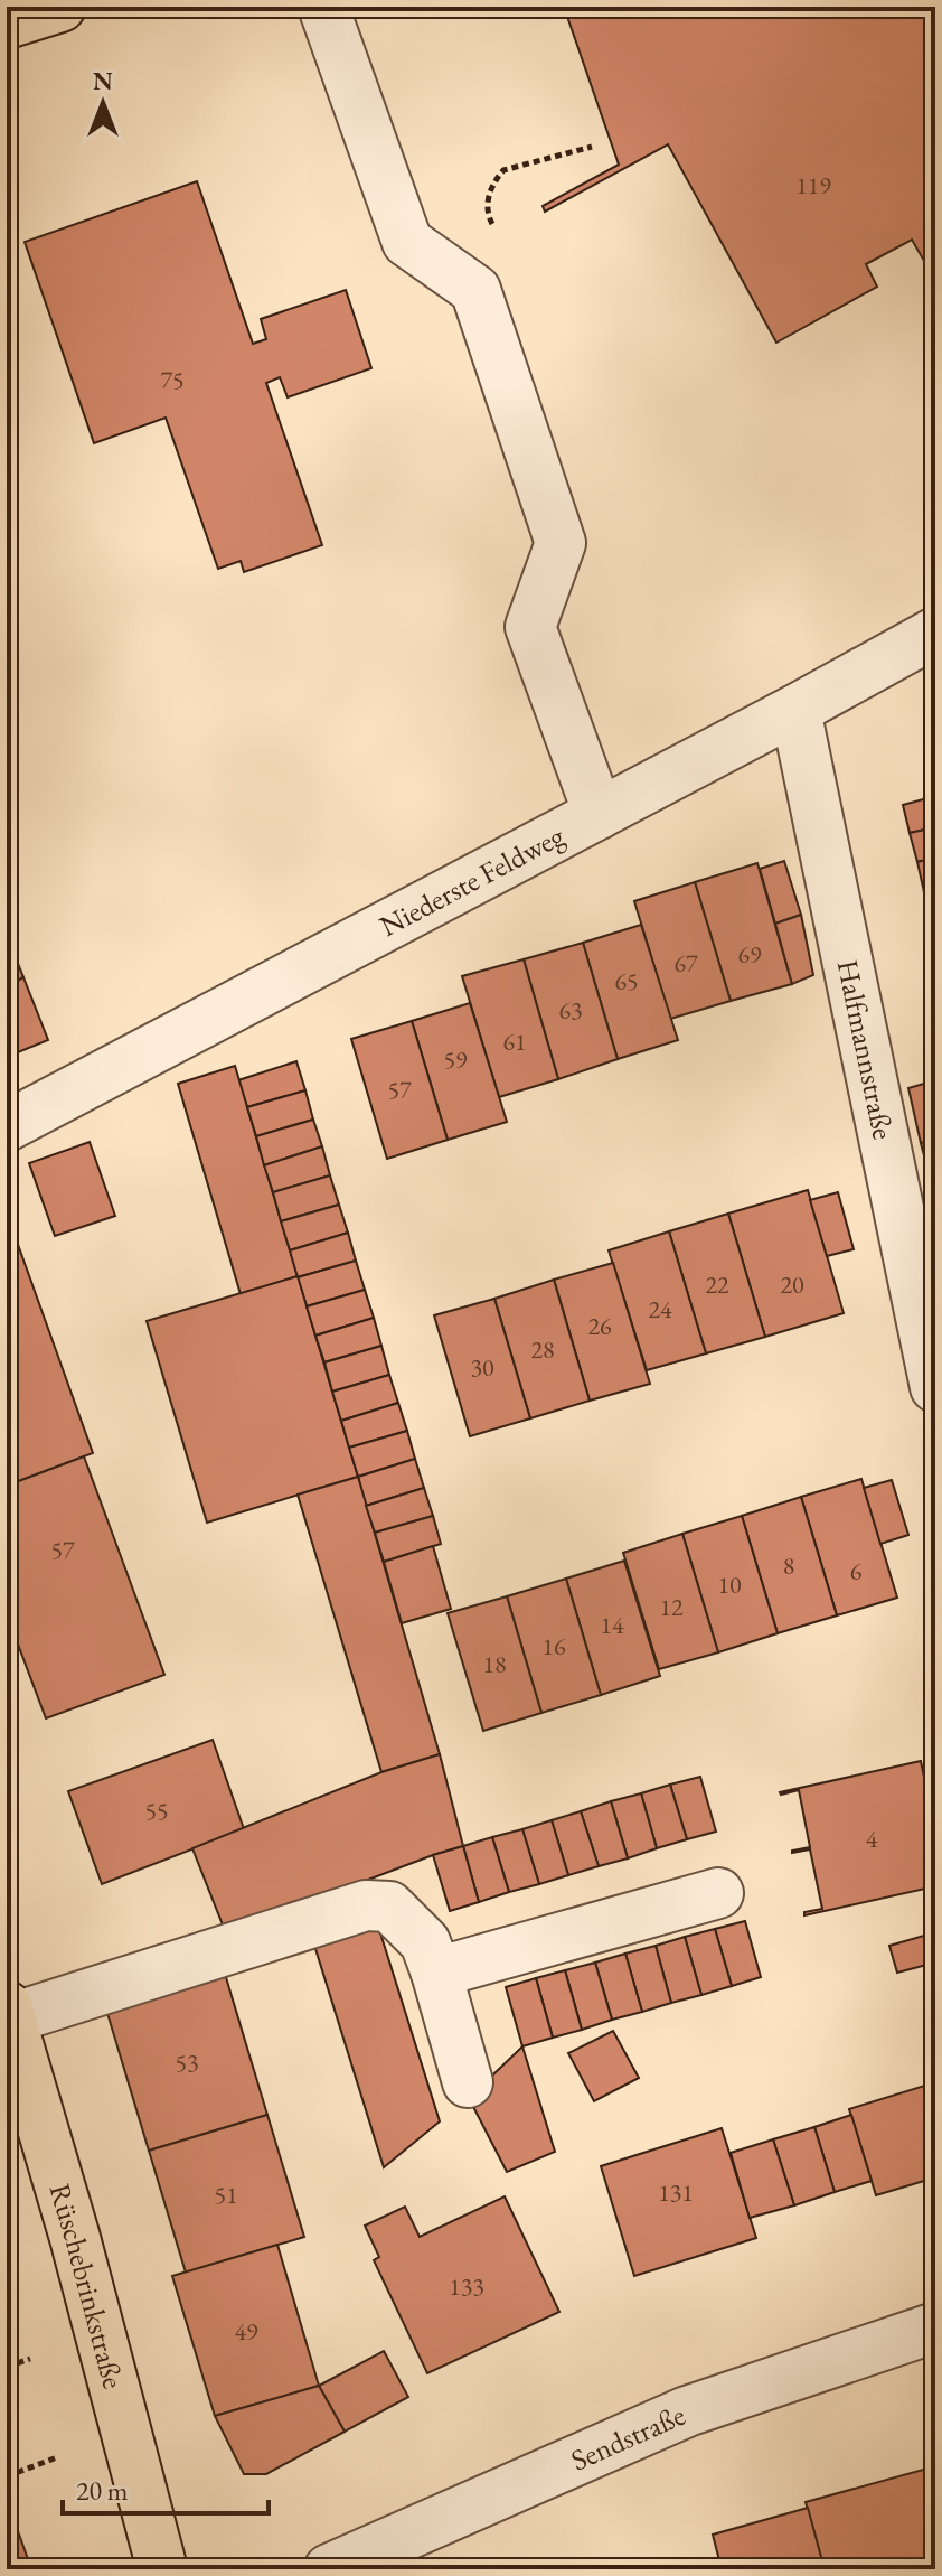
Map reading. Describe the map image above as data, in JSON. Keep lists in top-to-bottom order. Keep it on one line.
{"streets":{"main road":["Rüschebrinkstraße"],"street":["Niederste Feldweg","Halfmannstraße","Sendstraße"]},"crossings":[["Niederste Feldweg","Halfmannstraße"]],"house_numbers":["119","75","69","67","65","63","61","59","57","22","20","24","26","28","30","57","8","6","10","12","14","16","18","55","4","53","131","51","133","49"],"scale_bar":"20 m","north":"top"}
